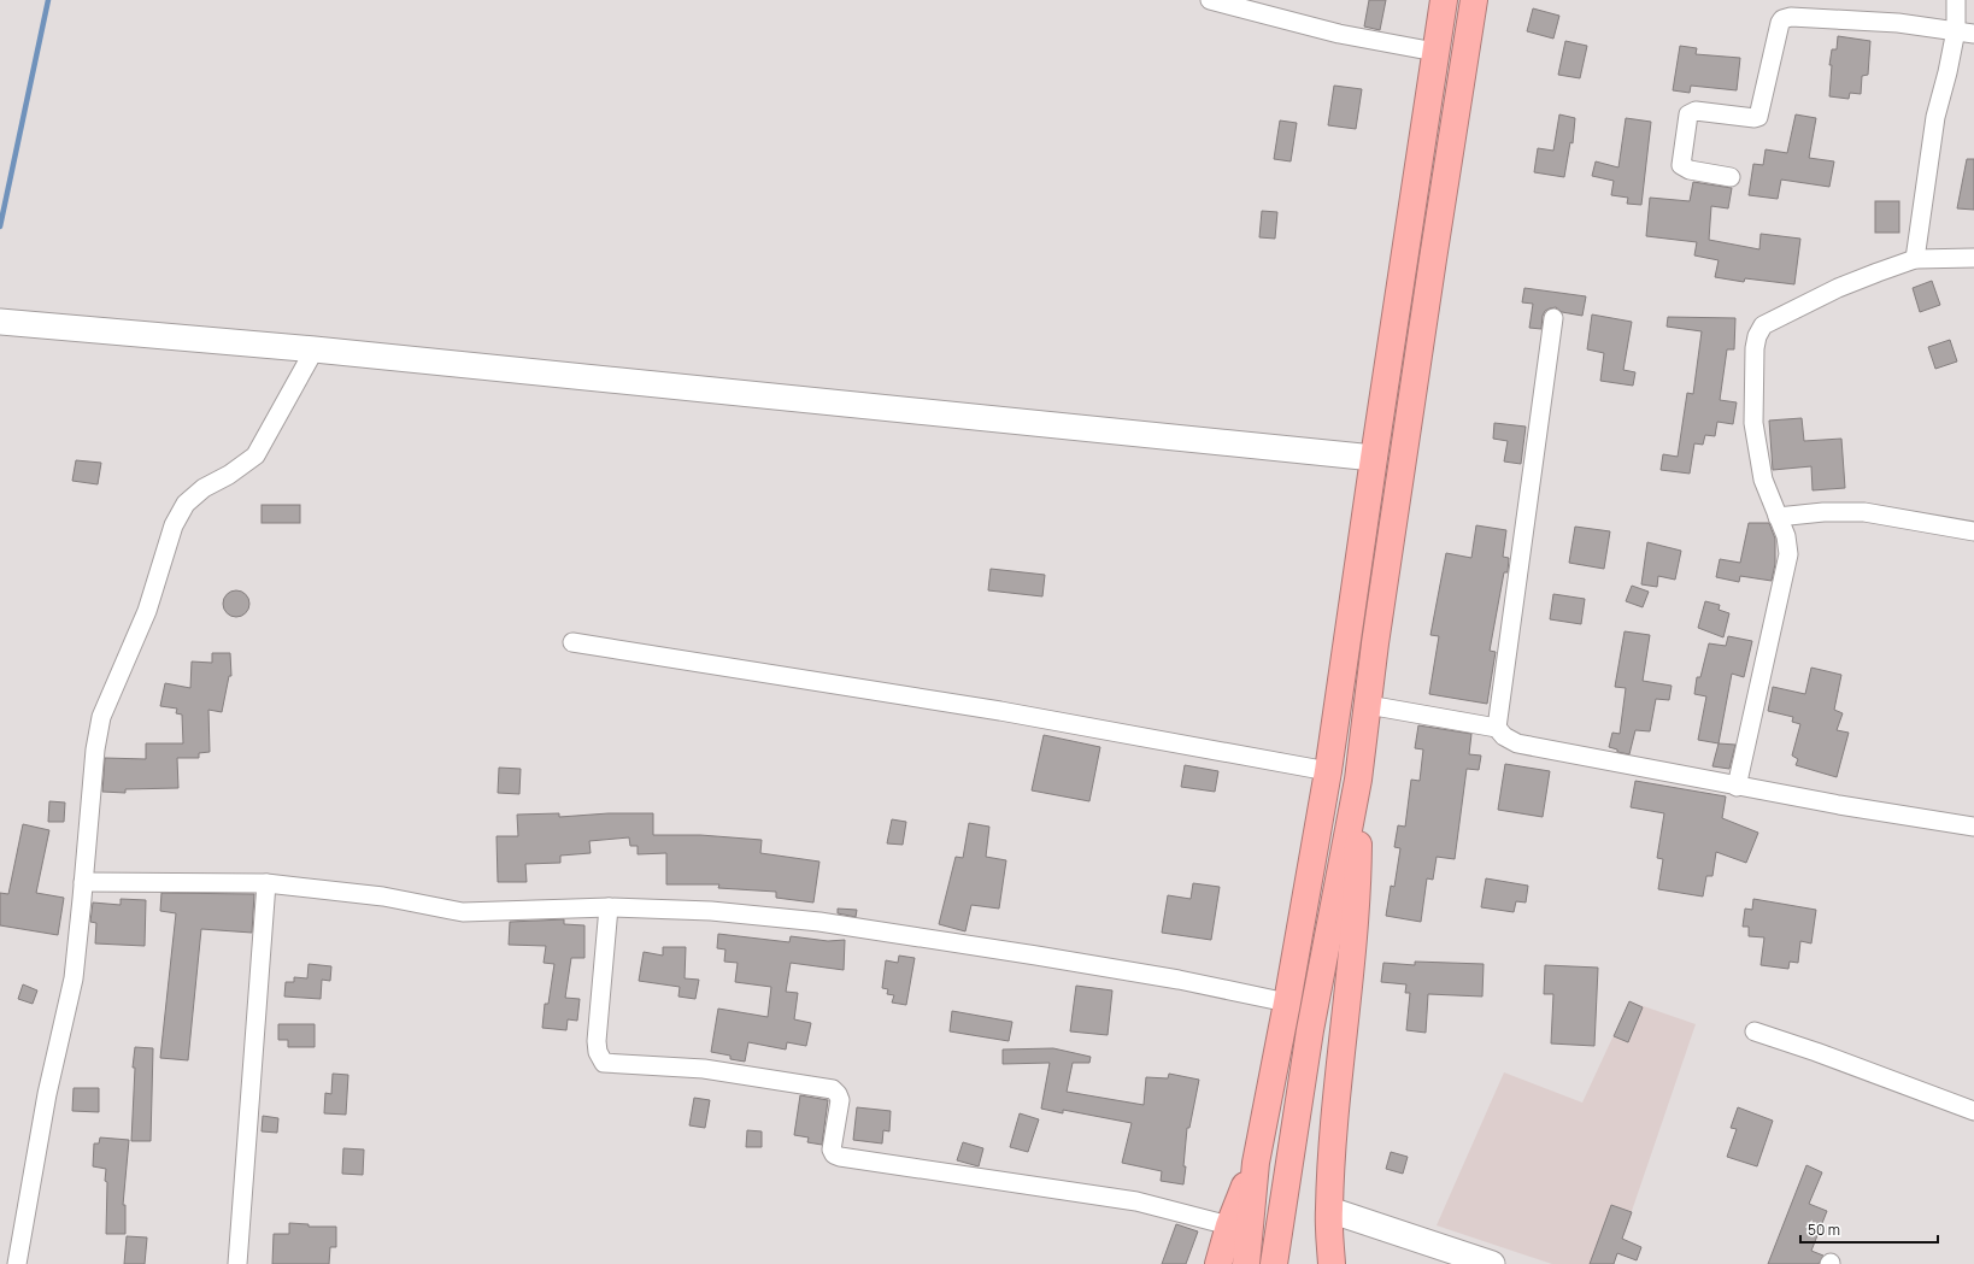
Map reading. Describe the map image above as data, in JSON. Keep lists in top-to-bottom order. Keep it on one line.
{"scale_bar":"50 m"}
